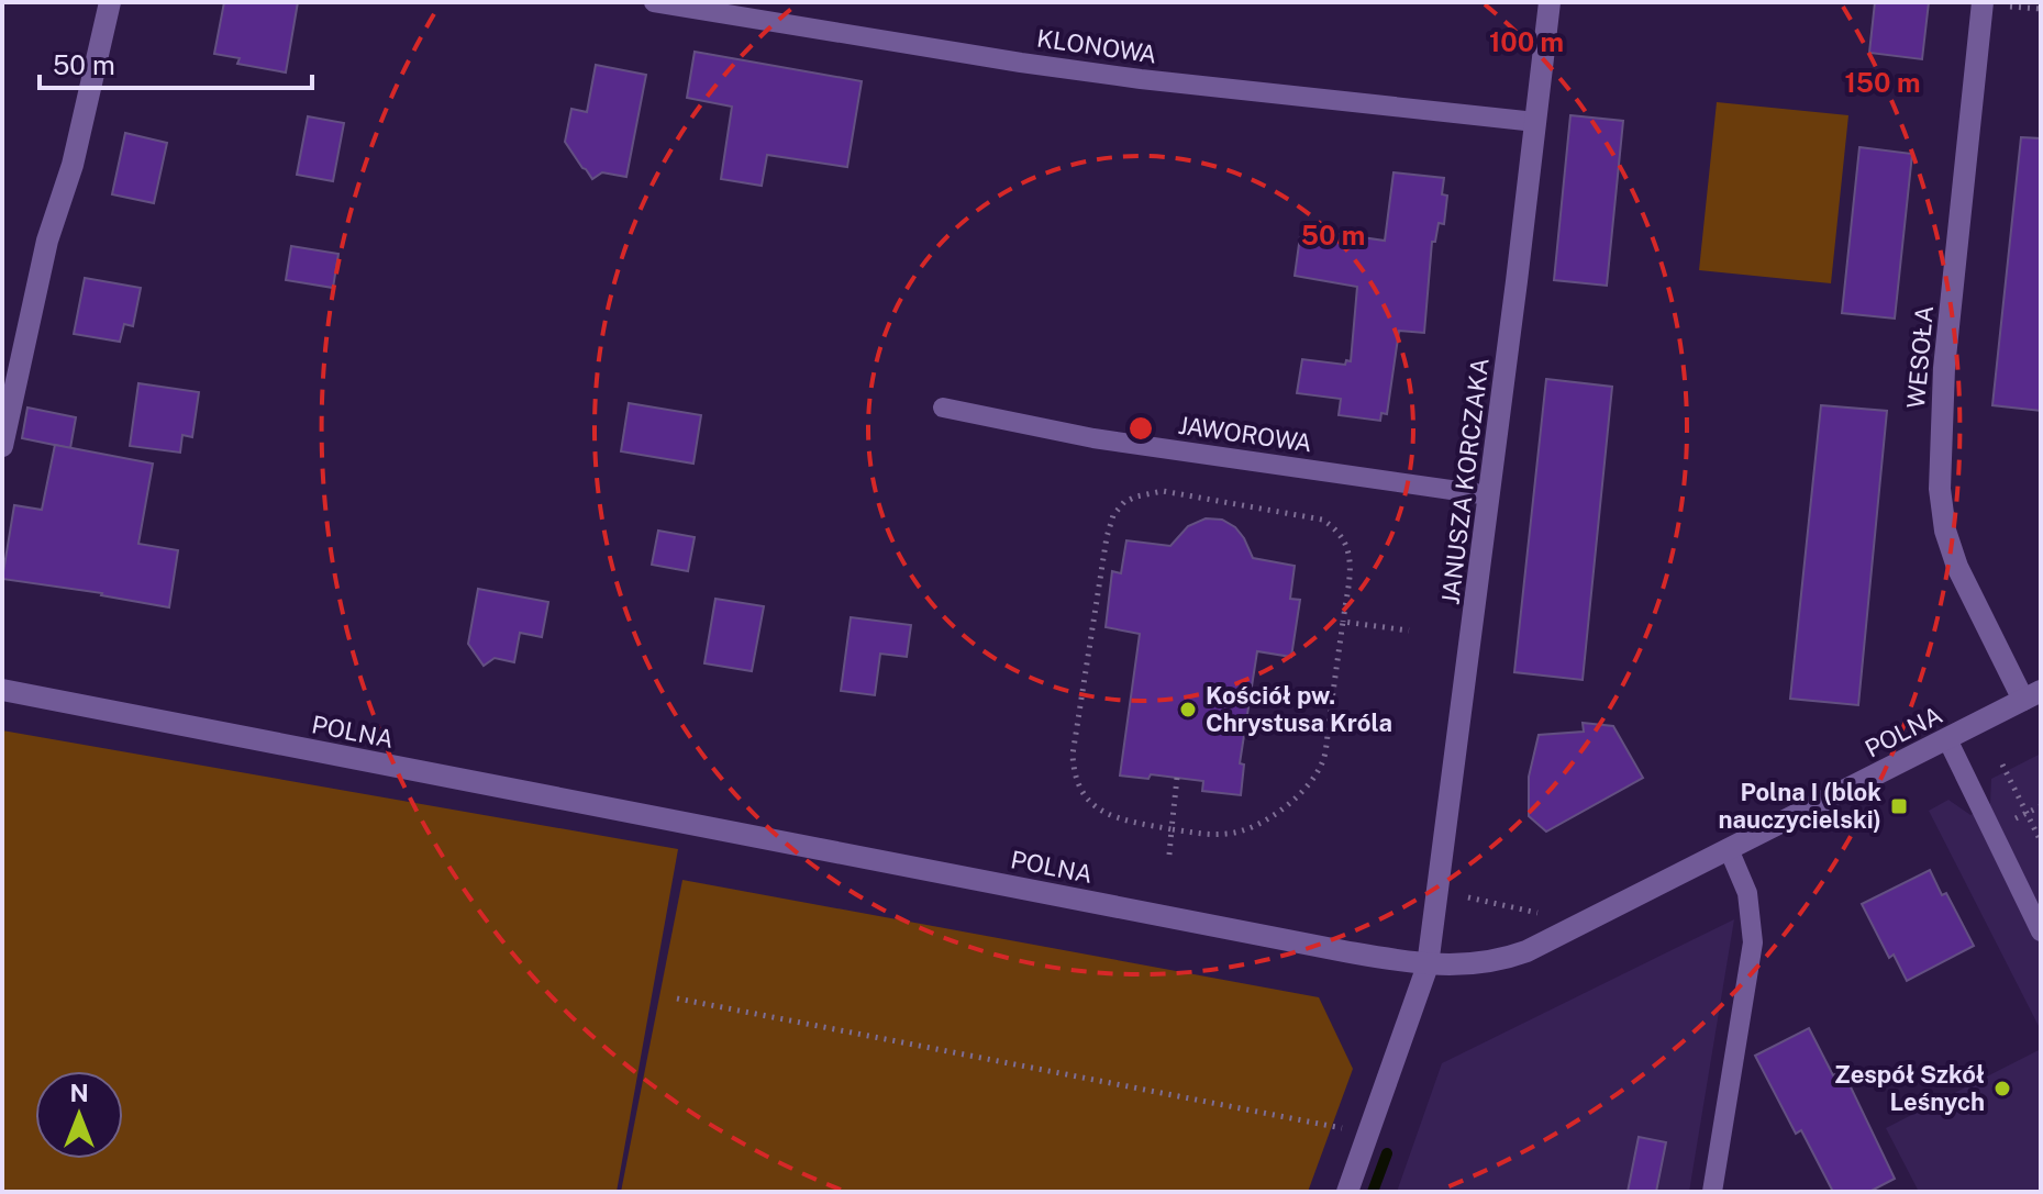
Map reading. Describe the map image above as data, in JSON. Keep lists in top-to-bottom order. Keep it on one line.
{"streets":{"street":["WESOŁA","JANUSZA KORCZAKA","POLNA"],"lane":["KLONOWA","JAWOROWA"]},"crossings":[["KLONOWA","JANUSZA KORCZAKA"],["WESOŁA","POLNA"],["JAWOROWA","JANUSZA KORCZAKA"],["JANUSZA KORCZAKA","POLNA"]],"places":{"other":["Kościół pw. Chrystusa Króla","Zespół Szkół Leśnych"],"transit":["Polna I (blok nauczycielski)"]},"scale_bar":"50 m","north":"top","rings":["100 m","150 m","50 m"]}
